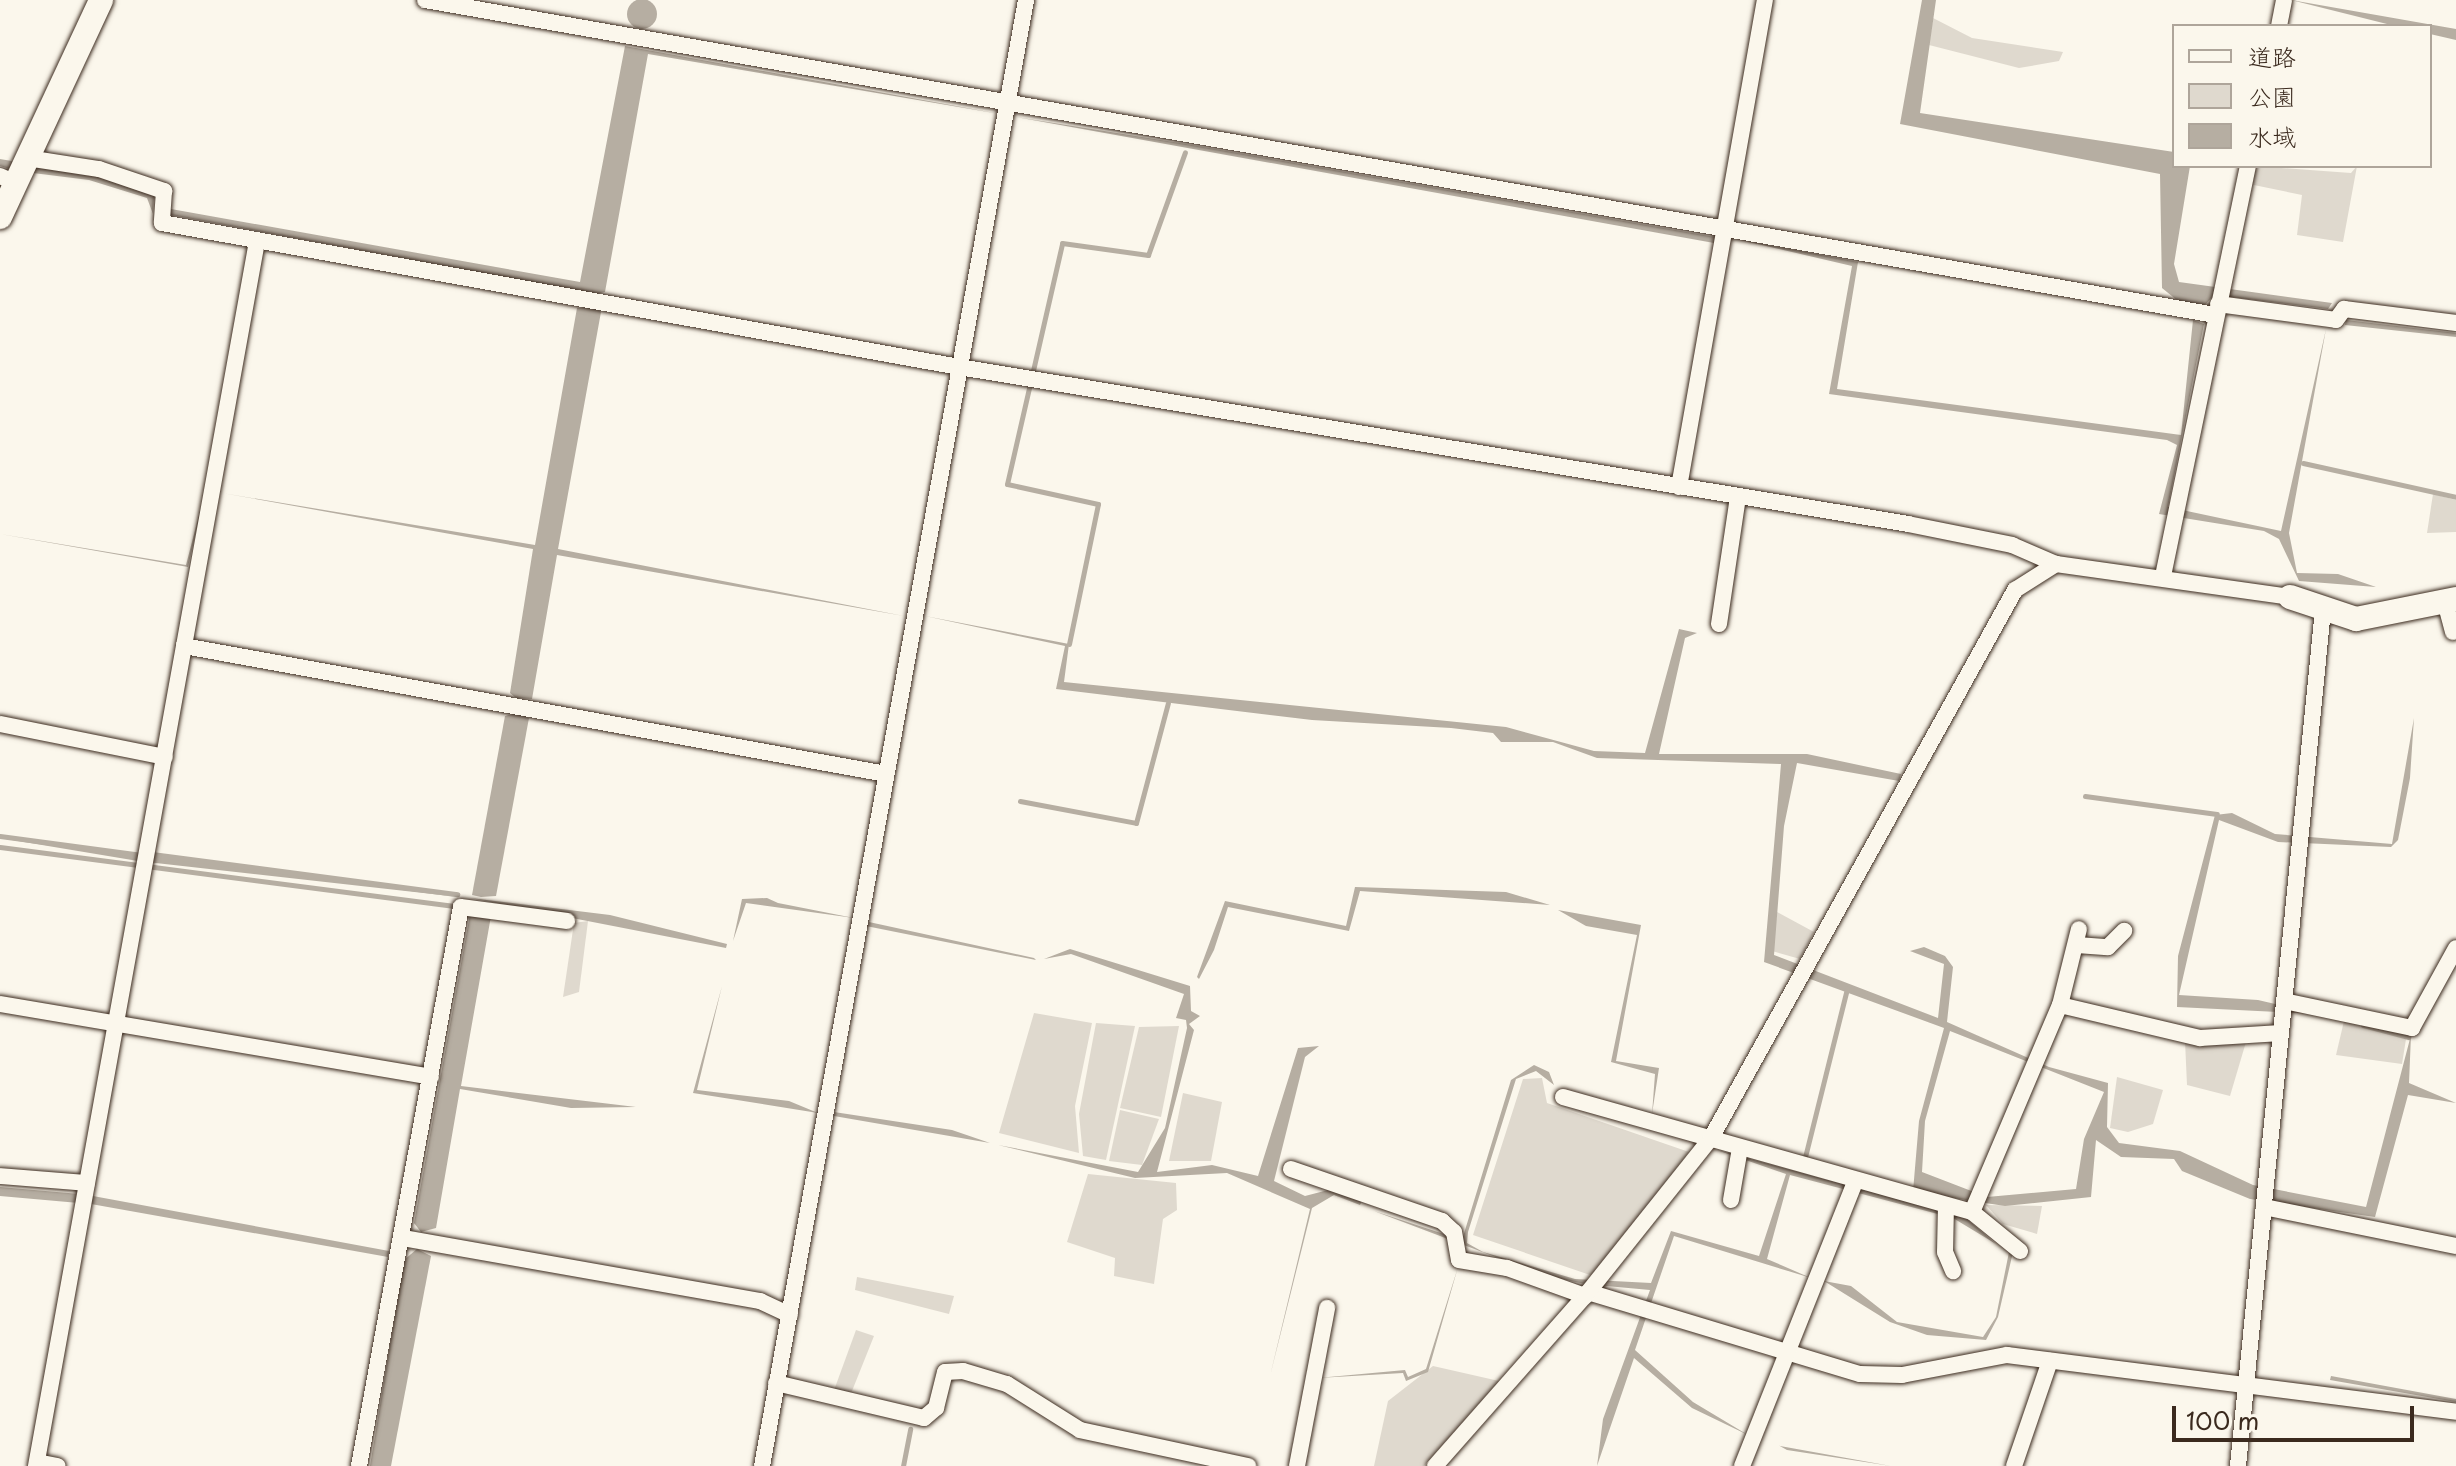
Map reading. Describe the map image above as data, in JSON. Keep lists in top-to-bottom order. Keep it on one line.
{"legend":["道路","公園","水域"],"scale_bar":"100 m"}
